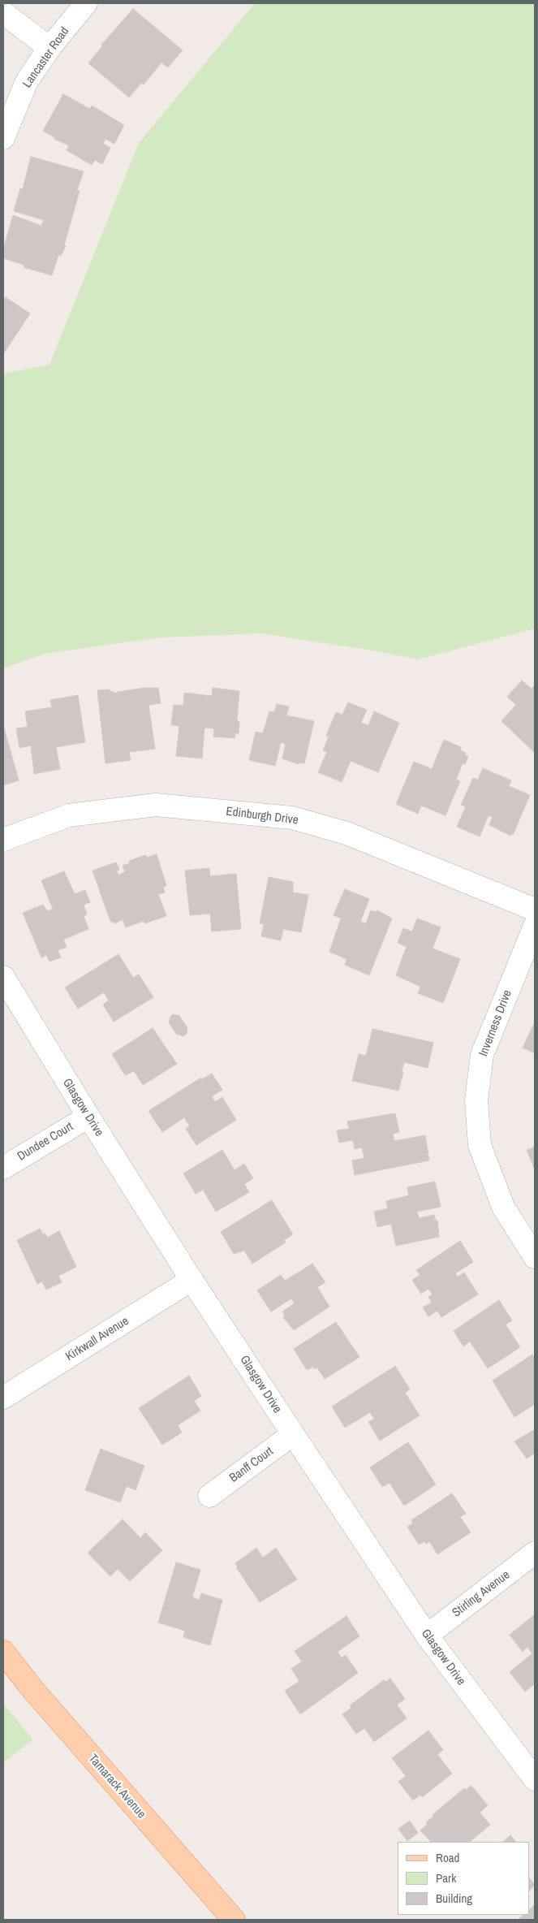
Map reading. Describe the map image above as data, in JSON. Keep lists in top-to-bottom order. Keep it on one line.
{"streets":{"main road":["Tamarack Avenue"],"street":["Lancaster Road","Edinburgh Drive","Inverness Drive","Glasgow Drive","Dundee Court","Kirkwall Avenue","Banff Court","Stirling Avenue"]},"crossings":[["Glasgow Drive","Dundee Court"],["Glasgow Drive","Kirkwall Avenue"],["Glasgow Drive","Banff Court"],["Glasgow Drive","Stirling Avenue"]],"legend":["Road","Park","Building"]}
